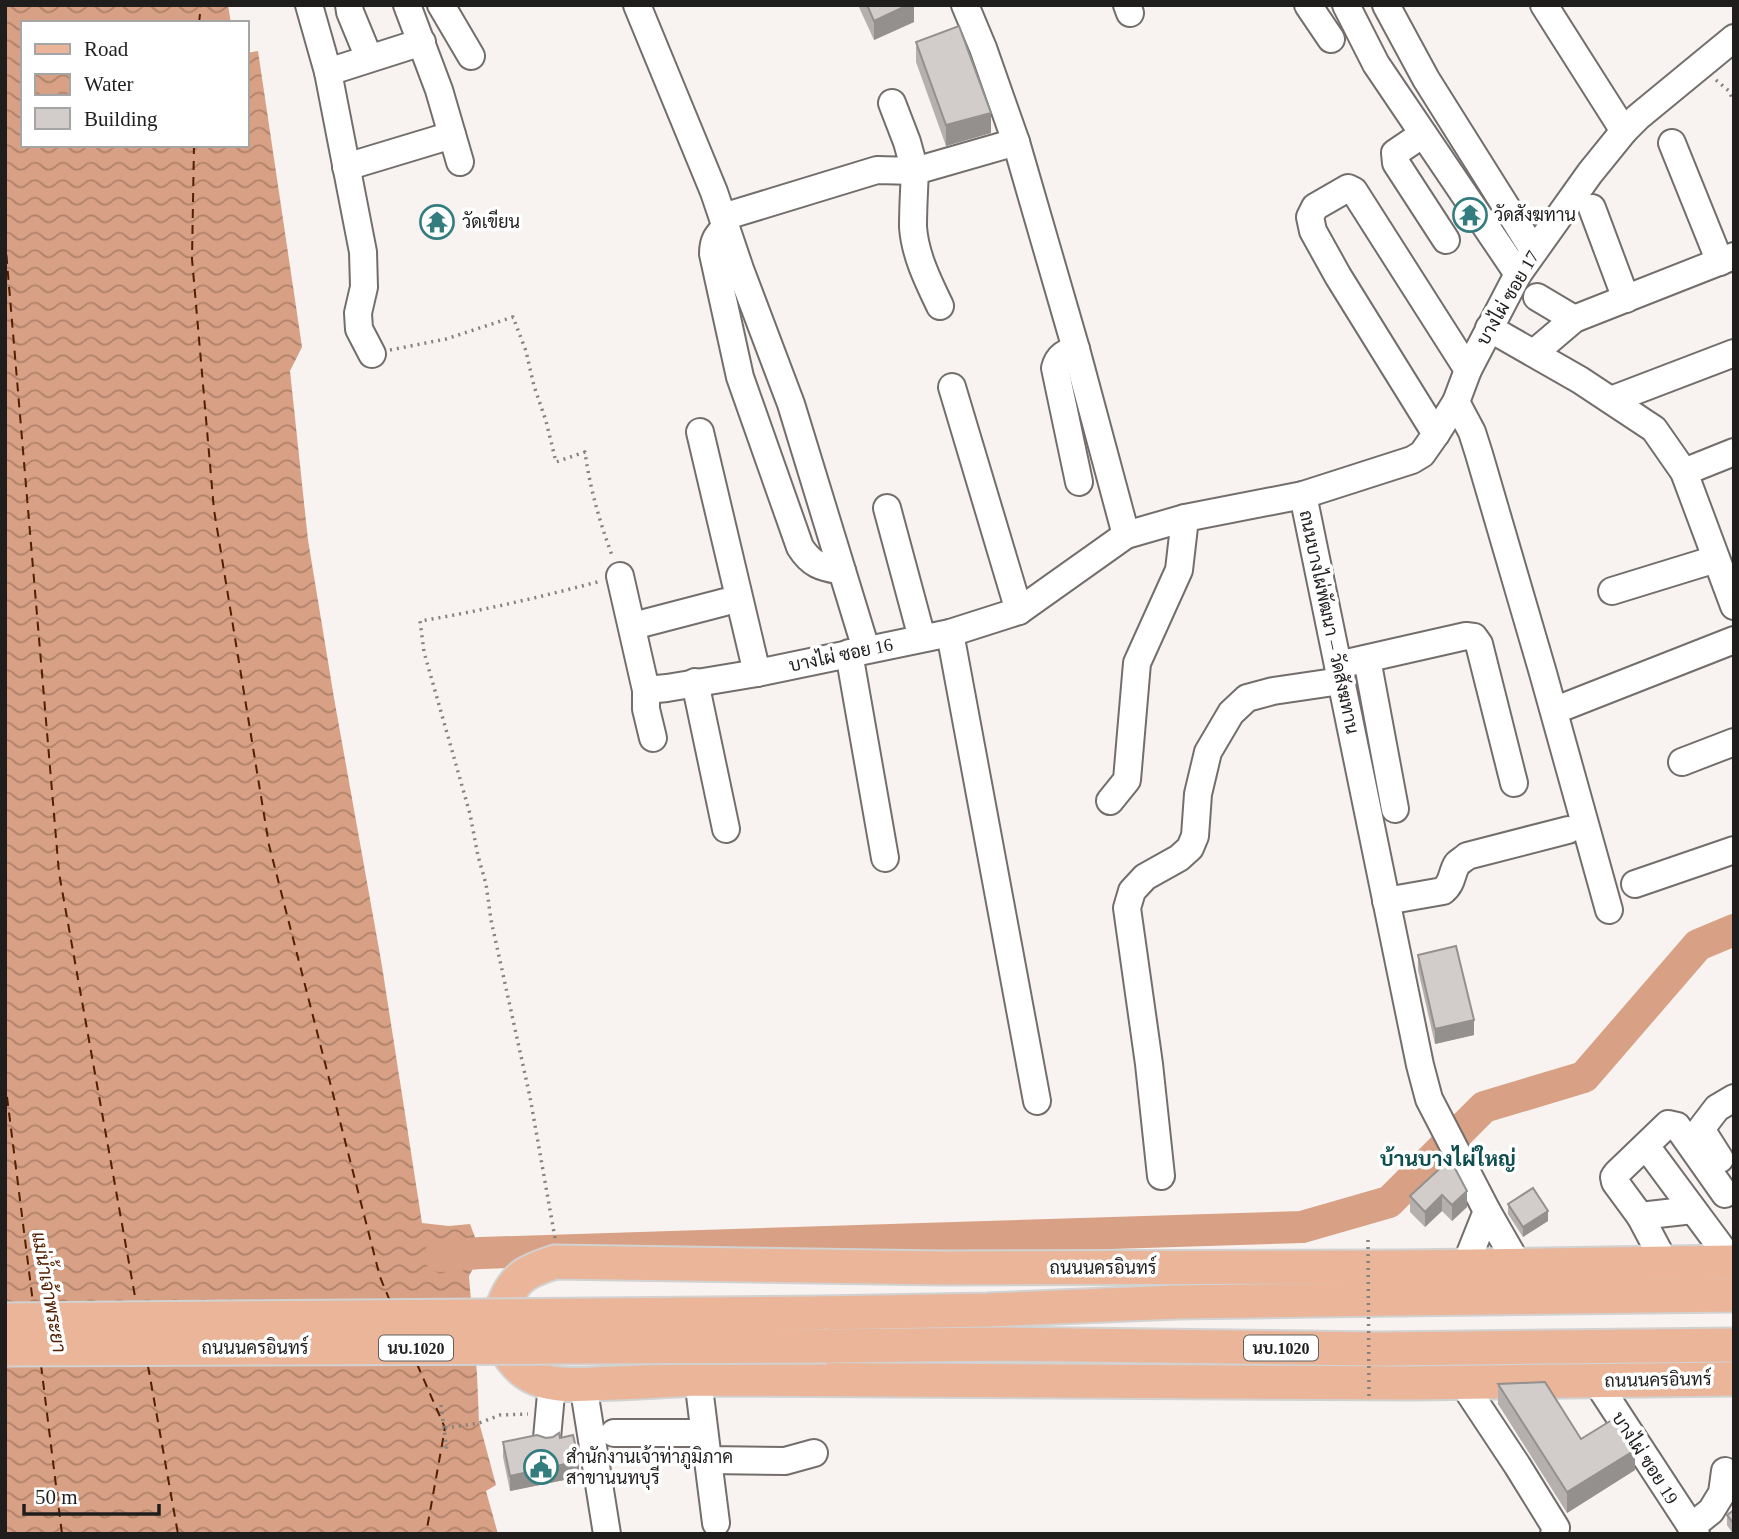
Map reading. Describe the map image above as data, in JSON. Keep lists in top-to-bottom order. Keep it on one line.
{"streets":{"main road":["ถนนนครอินทร์","นบ.1020"],"street":["บางไผ่ ซอย 17","ถนนบางไผ่พัฒนา – วัดสังฆทาน","บางไผ่ ซอย 16","บางไผ่ ซอย 19"]},"crossings":[["บางไผ่ ซอย 17","ถนนบางไผ่พัฒนา – วัดสังฆทาน"],["ถนนบางไผ่พัฒนา – วัดสังฆทาน","บางไผ่ ซอย 16"],["ถนนบางไผ่พัฒนา – วัดสังฆทาน","ถนนนครอินทร์"],["ถนนนครอินทร์","บางไผ่ ซอย 19"]],"districts":["บ้านบางไผ่ใหญ่"],"water":["แม่น้ำเจ้าพระยา"],"places":{"temple":["วัดสังฆทาน","วัดเขียน"],"public building":["สำนักงานเจ้าท่าภูมิภาค สาขานนทบุรี"]},"legend":["Road","Water","Building"],"scale_bar":"50 m"}
